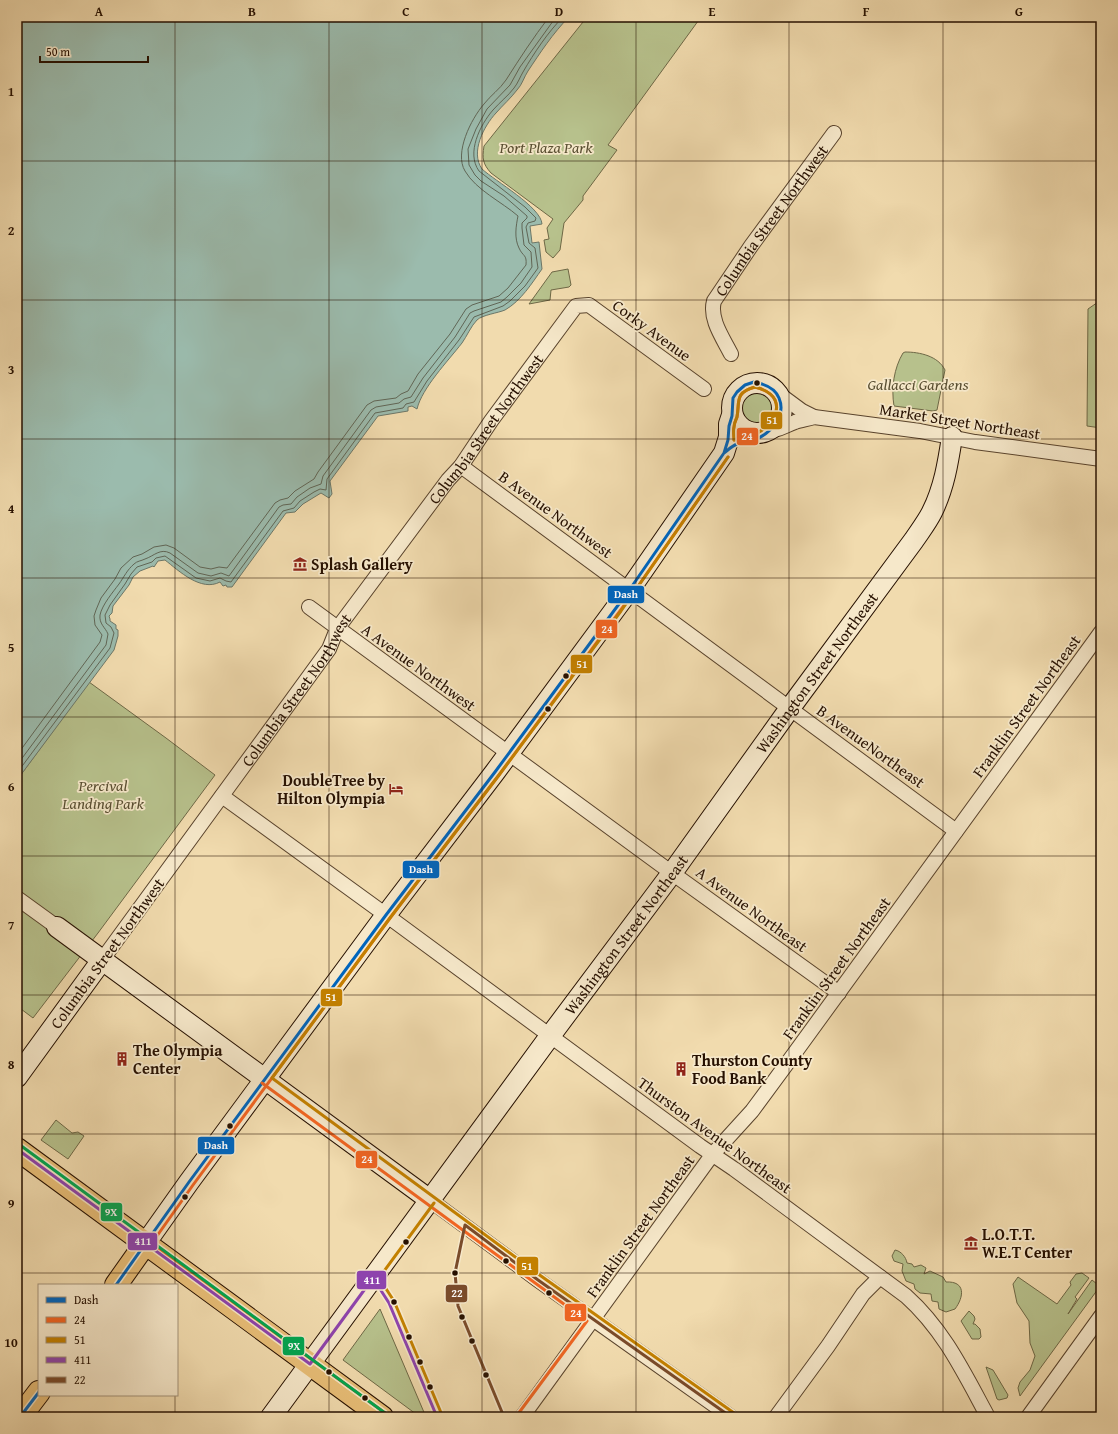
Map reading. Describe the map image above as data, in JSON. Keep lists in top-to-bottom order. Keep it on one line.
{"streets":{"street":["Columbia Street Northwest","Corky Avenue","Market Street Northeast","B Avenue Northwest","A Avenue Northwest","Washington Street Northeast","Franklin Street Northeast","B AvenueNortheast","A Avenue Northeast","Thurston Avenue Northeast"]},"crossings":[["Columbia Street Northwest","Corky Avenue"],["Columbia Street Northwest","B Avenue Northwest"],["Columbia Street Northwest","A Avenue Northwest"],["Columbia Street Northwest","Thurston Avenue Northeast"],["Market Street Northeast","Washington Street Northeast"],["B Avenue Northwest","B AvenueNortheast"],["A Avenue Northwest","A Avenue Northeast"],["Washington Street Northeast","B AvenueNortheast"],["Washington Street Northeast","A Avenue Northeast"],["Washington Street Northeast","Thurston Avenue Northeast"],["Franklin Street Northeast","B AvenueNortheast"],["Franklin Street Northeast","A Avenue Northeast"],["Franklin Street Northeast","Thurston Avenue Northeast"]],"parks":["Port Plaza Park","Gallacci Gardens","Percival Landing Park"],"places":{"museum":["Splash Gallery","L.O.T.T. W.E.T Center"],"hotel":["DoubleTree by Hilton Olympia"],"building":["The Olympia Center","Thurston County Food Bank"]},"lines":["transit line Dash","transit line 24","transit line 51","transit line 9X","transit line 411","transit line 22"],"legend":["Dash","24","51","411","22"],"scale_bar":"50 m","grid":{"columns":["A","B","C","D","E","F","G"],"rows":["1","2","3","4","5","6","7","8","9","10"]}}
